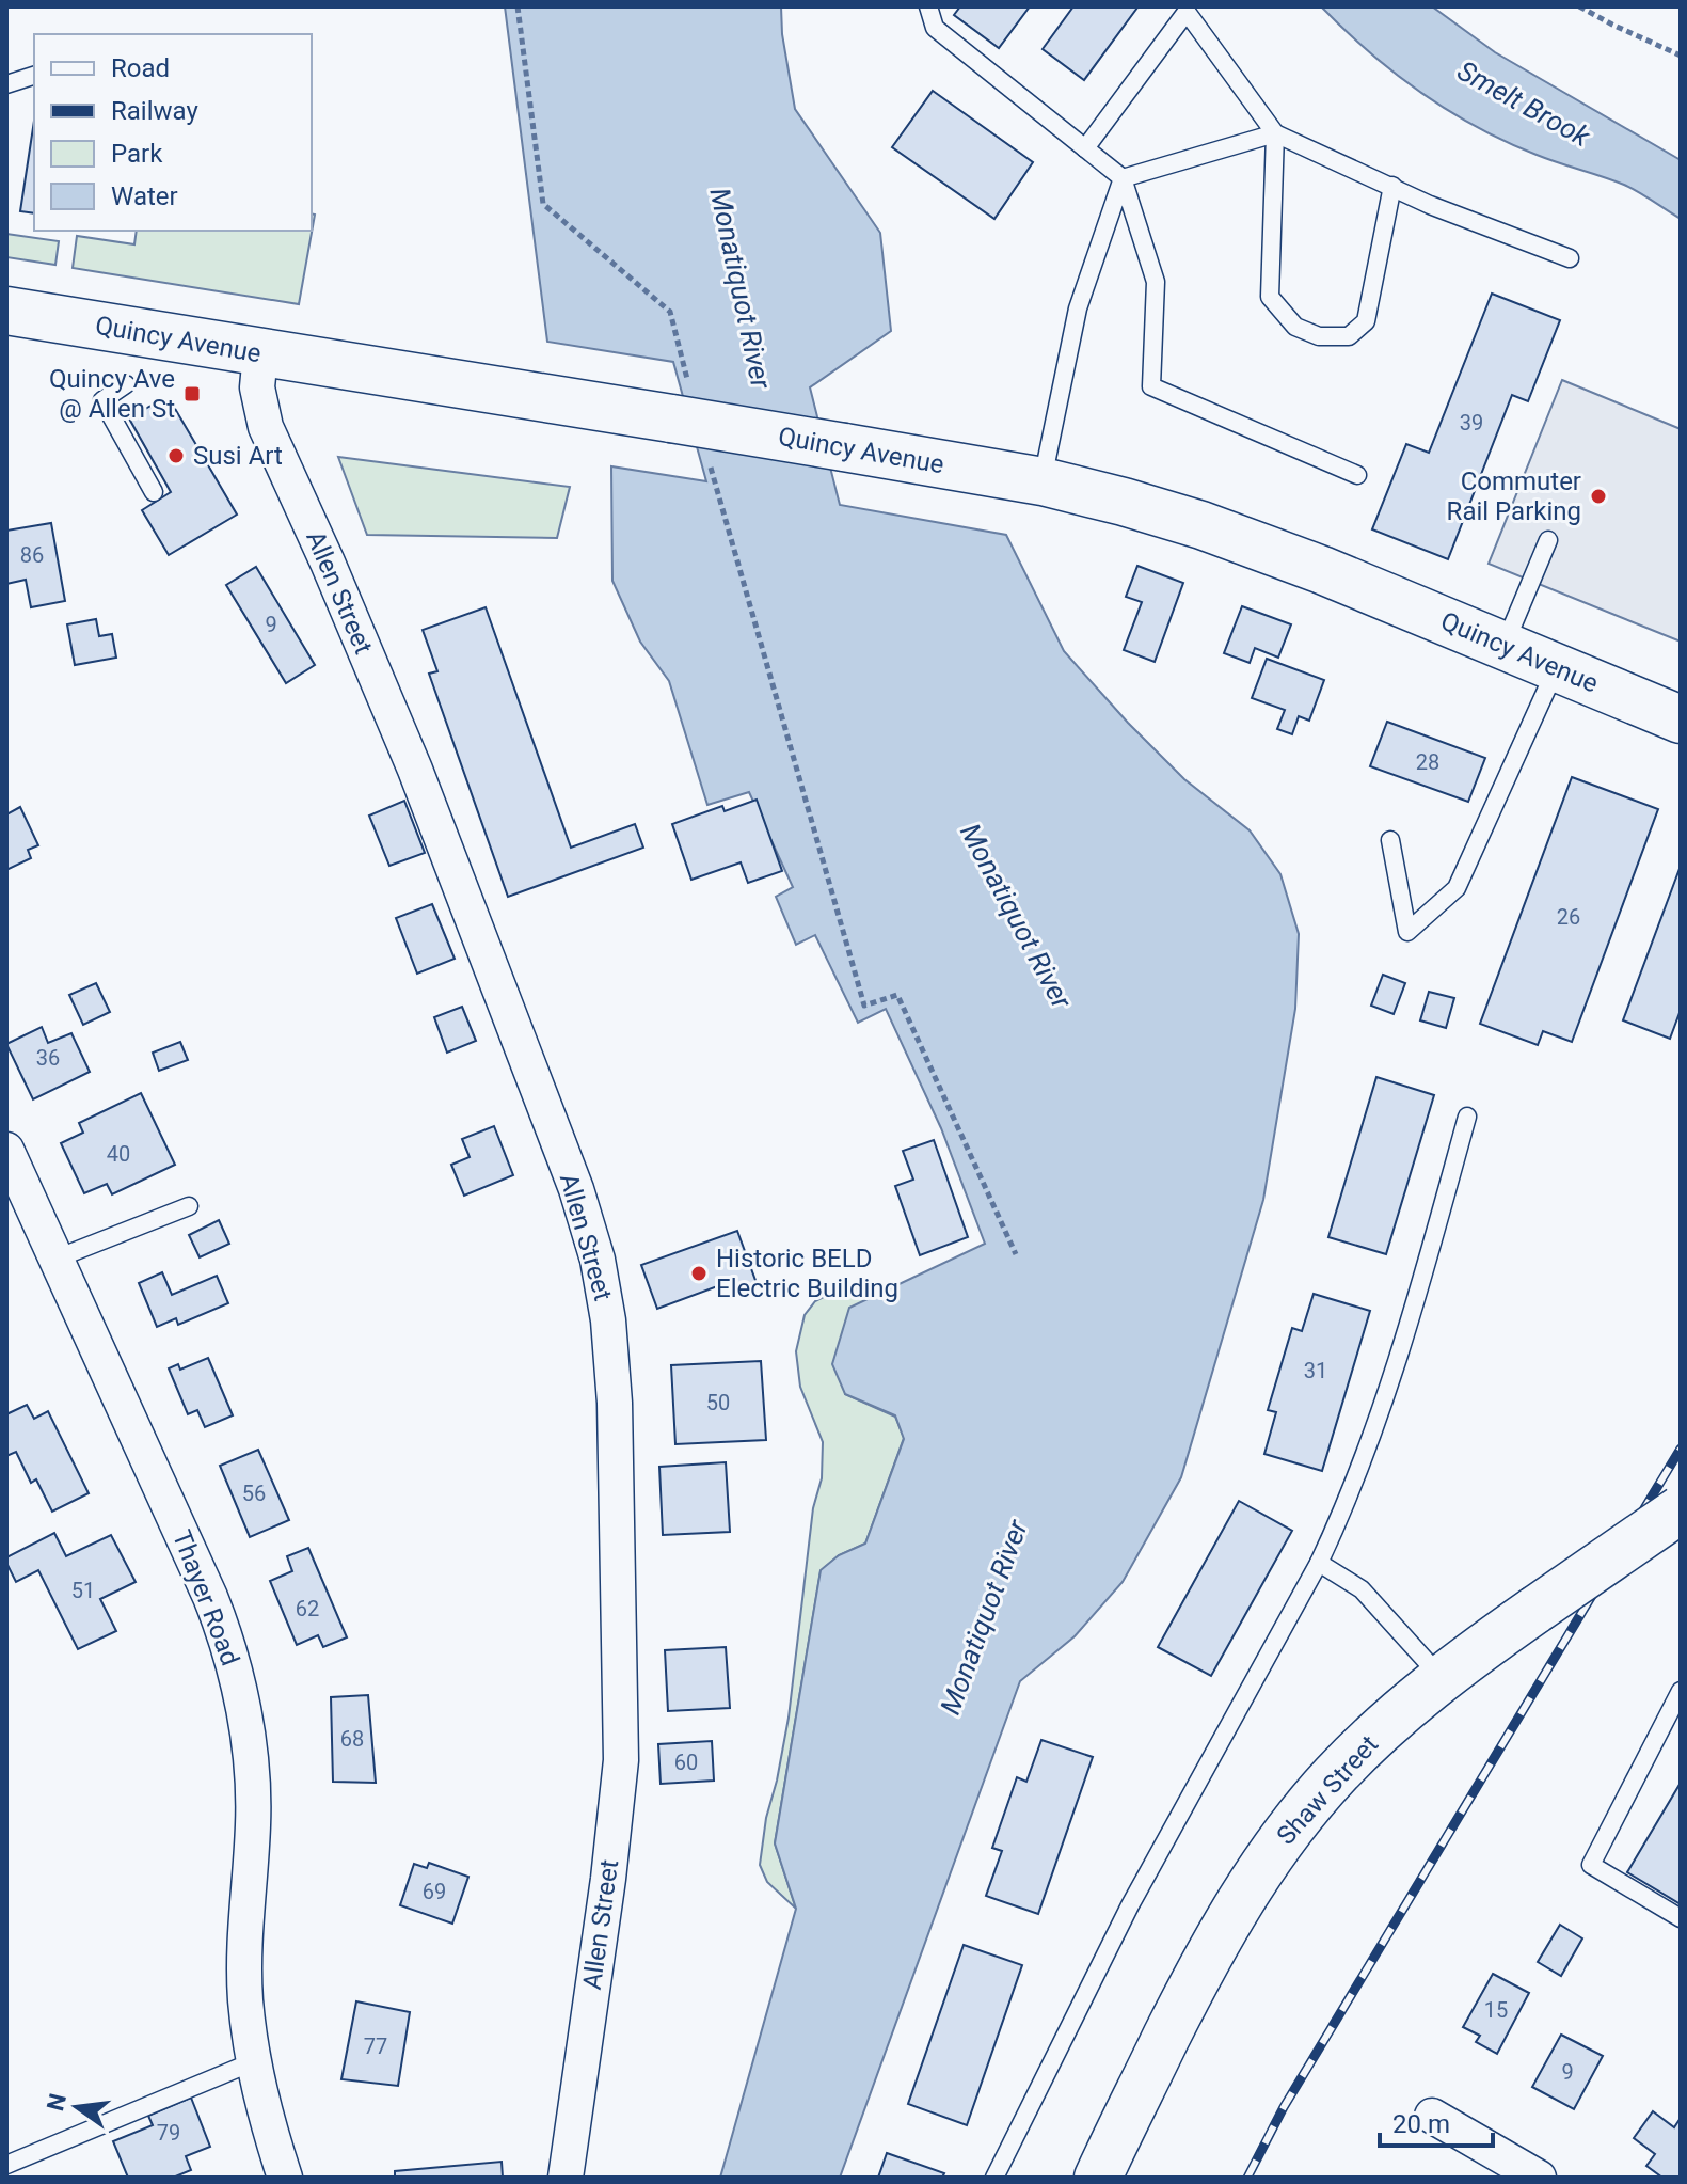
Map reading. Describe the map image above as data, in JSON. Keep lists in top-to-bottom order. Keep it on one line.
{"streets":{"main road":["Quincy Avenue","Shaw Street"],"street":["Allen Street","Thayer Road"]},"crossings":[["Quincy Avenue","Allen Street"]],"water":["Smelt Brook","Monatiquot River"],"places":{"transit":["Quincy Ave @ Allen St"],"other":["Susi Art","Commuter Rail Parking","Historic BELD Electric Building"]},"house_numbers":["39","86","9","28","26","36","40","31","50","56","51","62","68","60","69","15","77","9","79"],"legend":["Road","Railway","Park","Water"],"scale_bar":"20 m","north":"left"}
